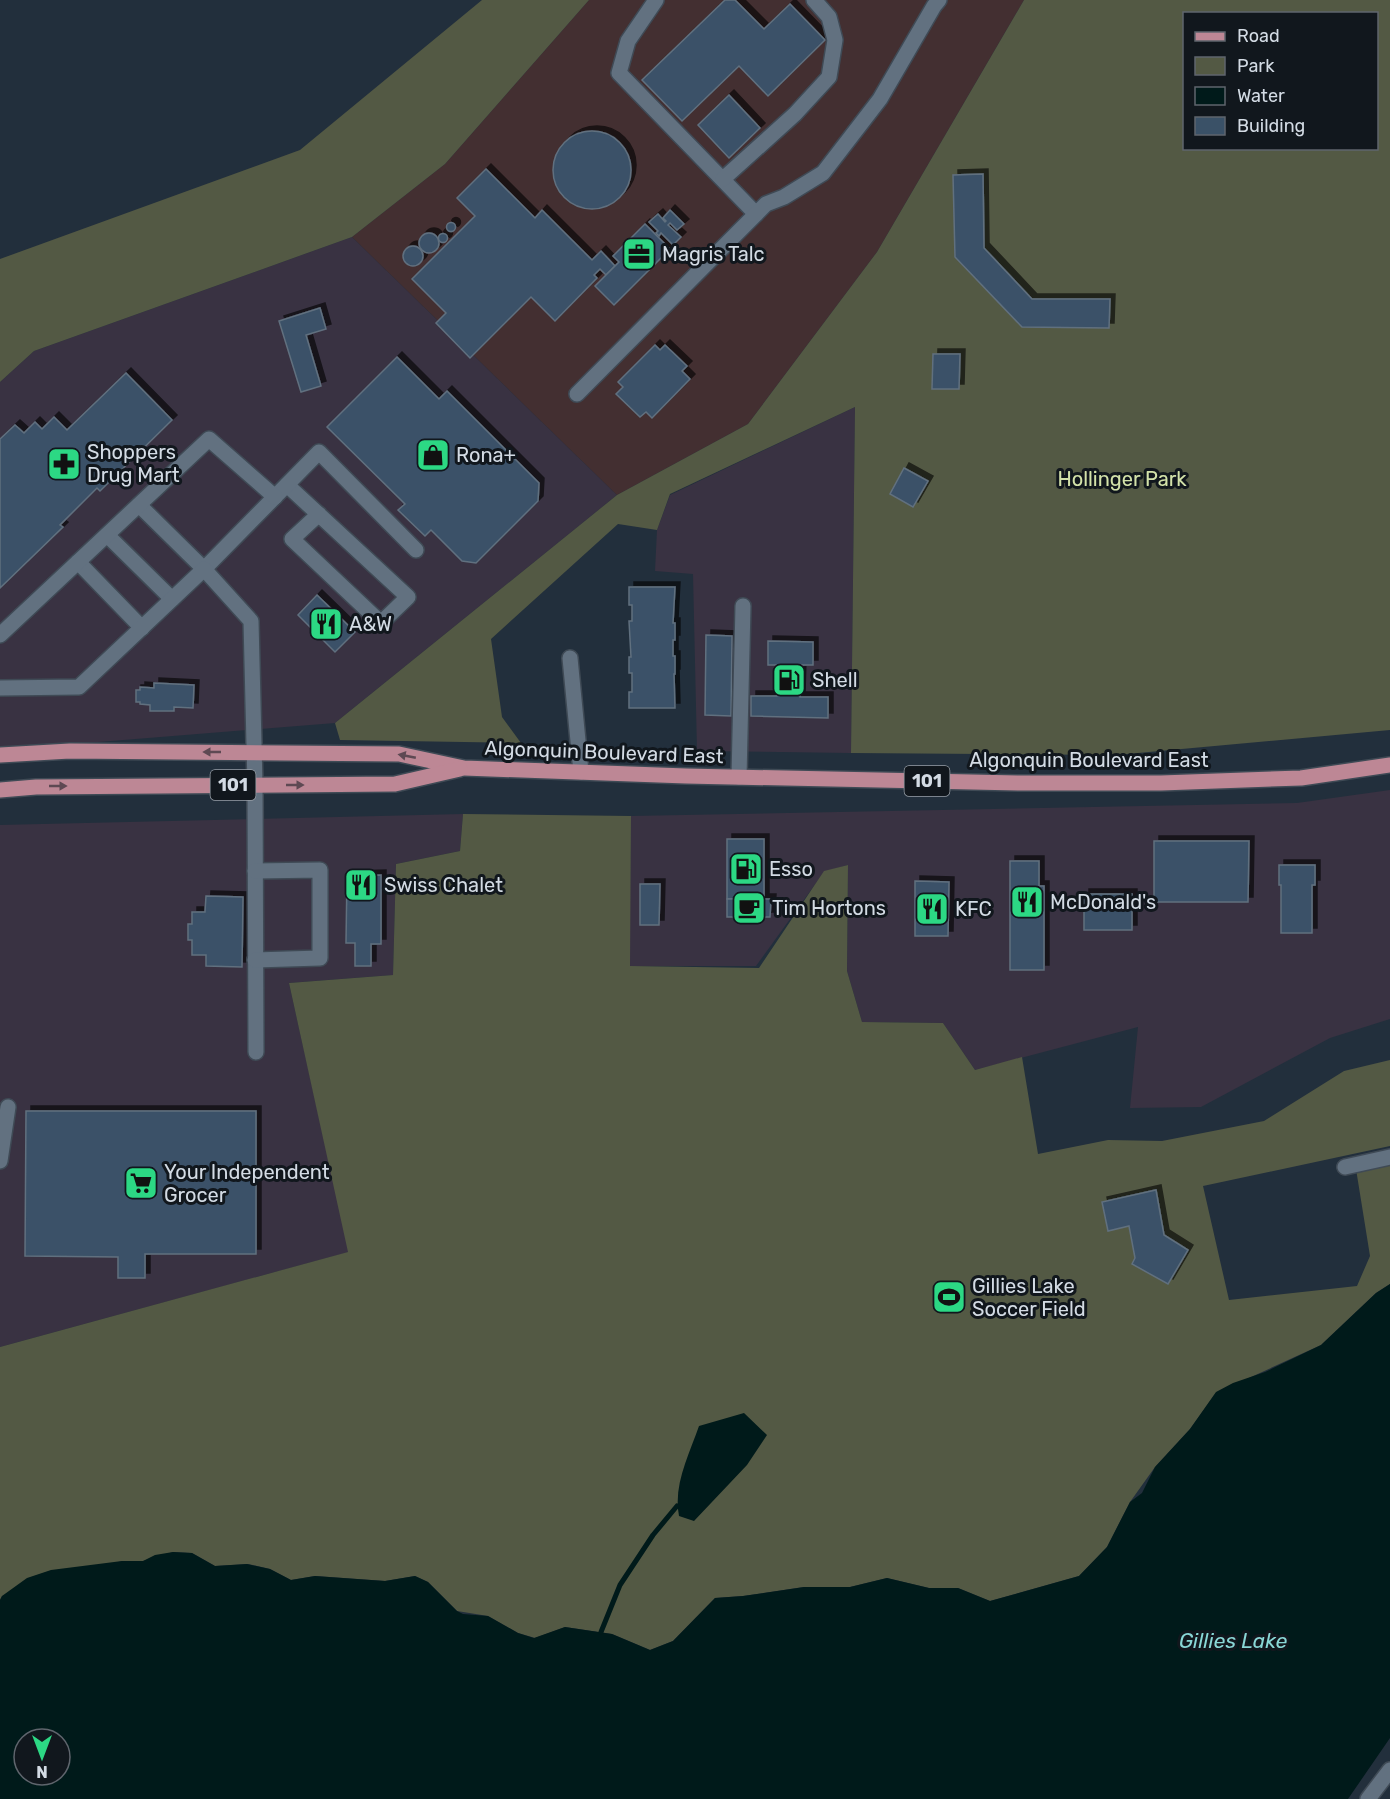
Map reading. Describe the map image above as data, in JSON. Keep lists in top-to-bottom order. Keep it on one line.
{"streets":{"main road":["Algonquin Boulevard East","101"]},"water":["Gillies Lake"],"parks":["Hollinger Park"],"places":{"office":["Magris Talc"],"shop":["Rona+"],"pharmacy":["Shoppers Drug Mart"],"restaurant":["A&W","Swiss Chalet","McDonald's","KFC"],"fuel station":["Shell","Esso"],"cafe":["Tim Hortons"],"supermarket":["Your Independent Grocer"],"sports":["Gillies Lake Soccer Field"]},"legend":["Road","Park","Water","Building"],"north":"bottom"}
